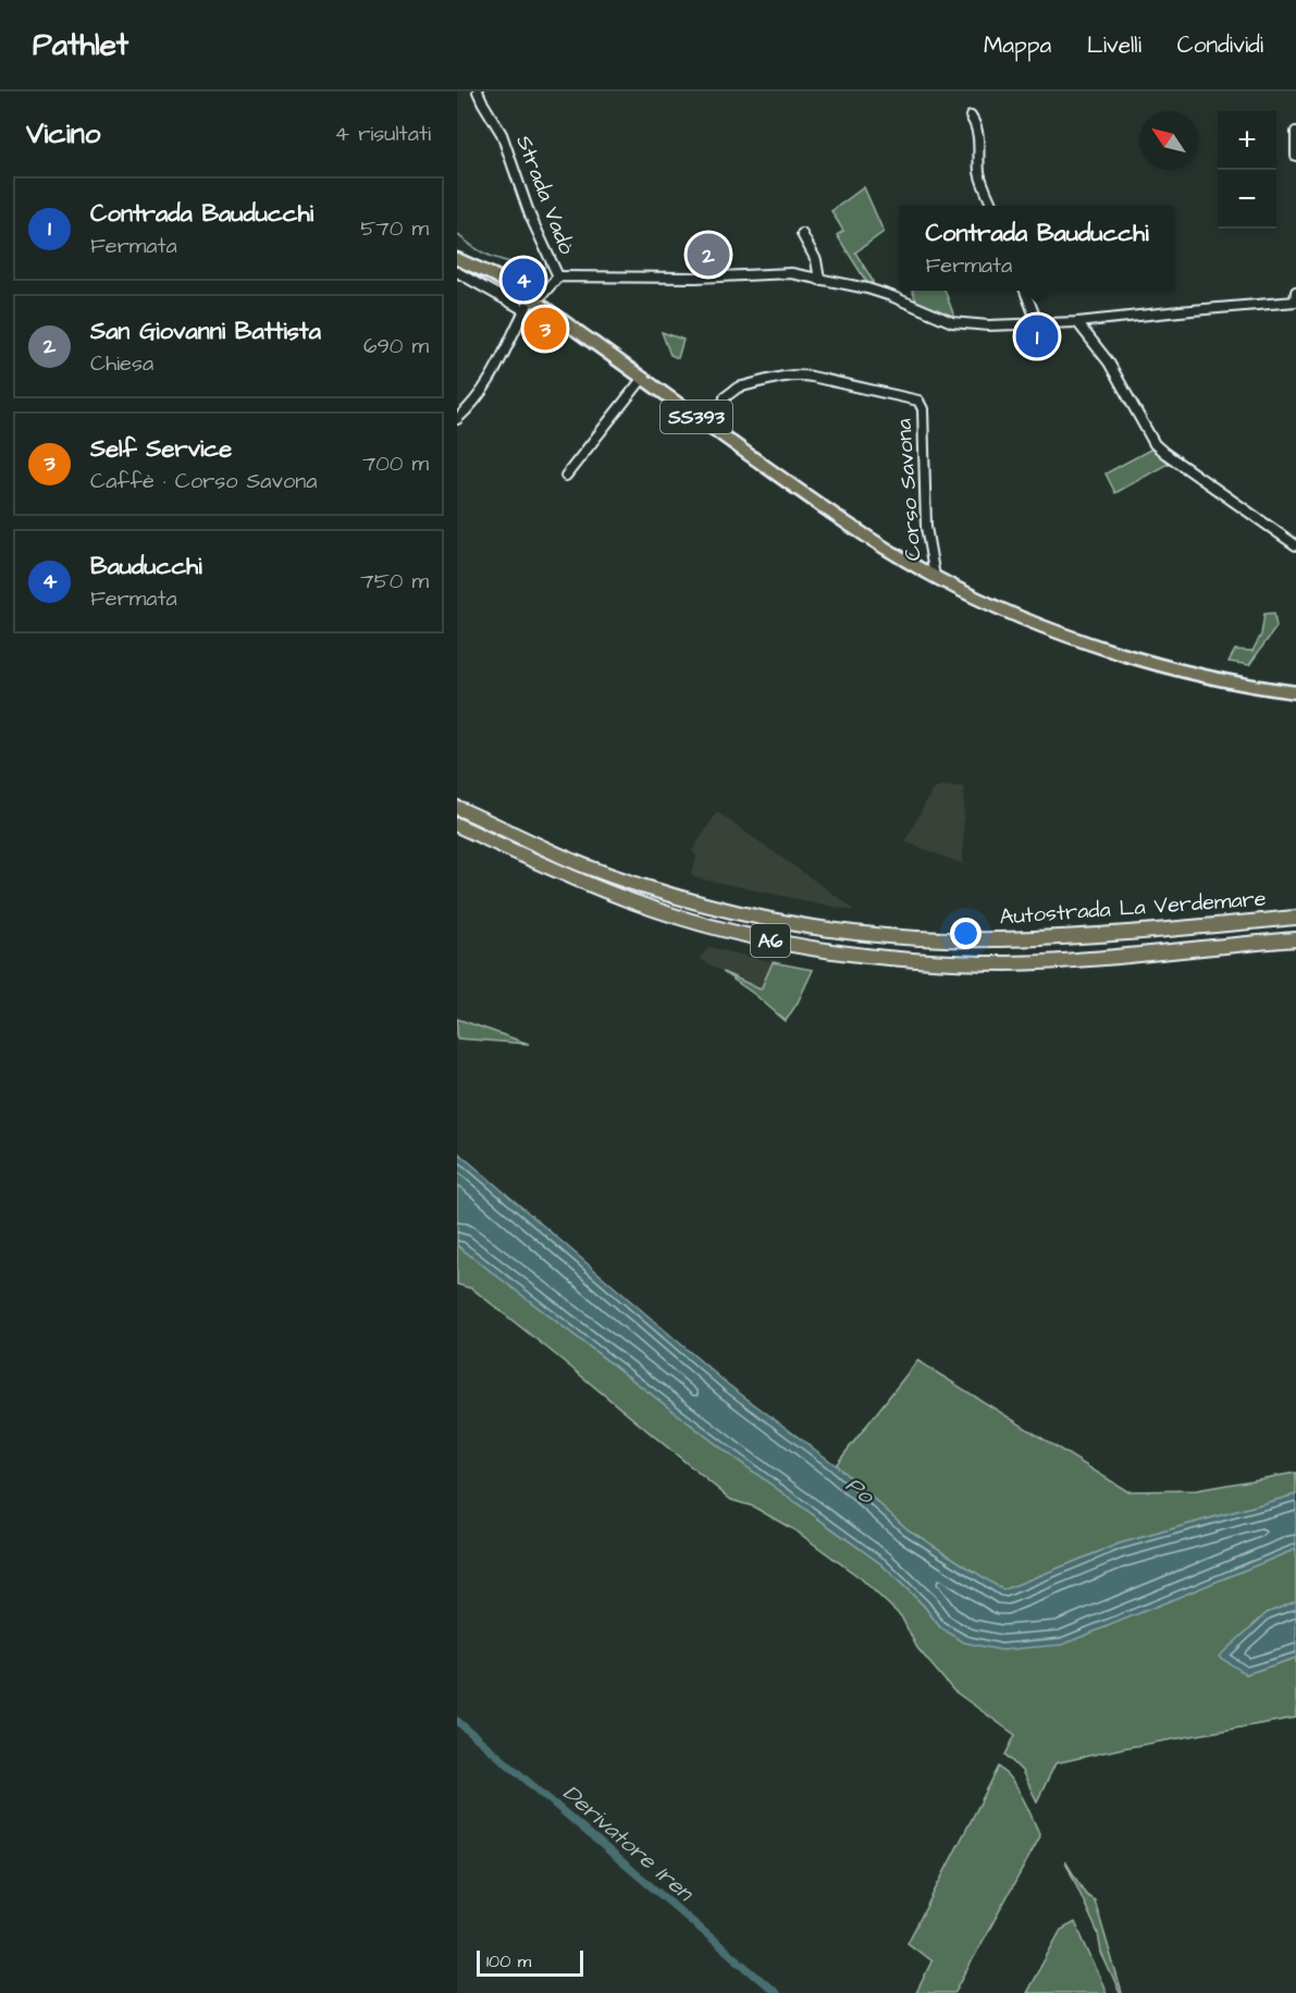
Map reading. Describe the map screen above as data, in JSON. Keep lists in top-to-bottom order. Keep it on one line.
{"streets":{"highway":["Autostrada La Verdemare","A6"],"main road":["SS393","Corso Savona"],"street":["Strada Vadò"]},"water":["Po","Derivatore Iren"],"scale_bar":"100 m","north":"top left","page":{"header":"Pathlet","nav":["Mappa","Livelli","Condividi"],"heading":["Vicino","4 risultati"],"map_buttons":["+","−"],"list":[{"mark":"1","name":"Contrada Bauducchi","note":"Fermata","value":"570 m"},{"mark":"2","name":"San Giovanni Battista","note":"Chiesa","value":"690 m"},{"mark":"3","name":"Self Service","note":"Caffè · Corso Savona","value":"700 m"},{"mark":"4","name":"Bauducchi","note":"Fermata","value":"750 m"}],"popup":["Contrada Bauducchi","Fermata"],"pins":["2","4","3","1"],"scale":"100 m"}}
